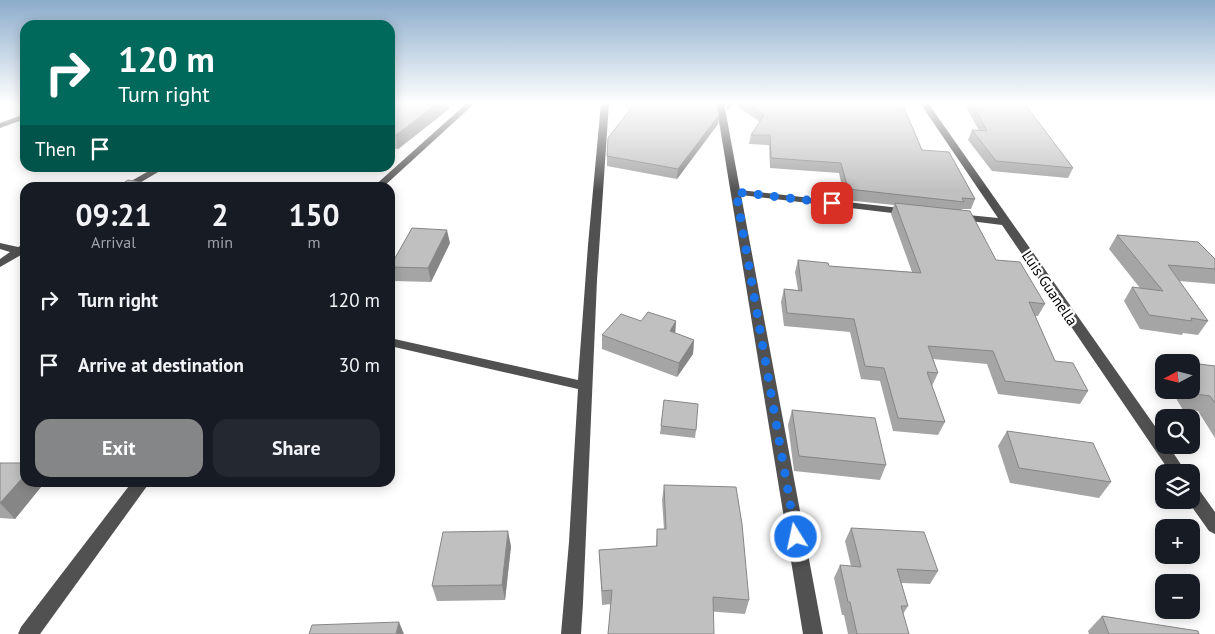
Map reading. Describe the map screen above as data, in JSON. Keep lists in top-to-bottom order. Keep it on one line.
{"streets":{"street":["Luis Guanella"]},"north":"left","page":{"turn":["120 m","Turn right"],"then":"Then","eta":["09:21","Arrival","2","min","150","m"],"list":[{"name":"Turn right","value":"120 m"},{"name":"Arrive at destination","value":"30 m"}],"map_buttons":["+","−"],"buttons":["Exit","Share"]}}
